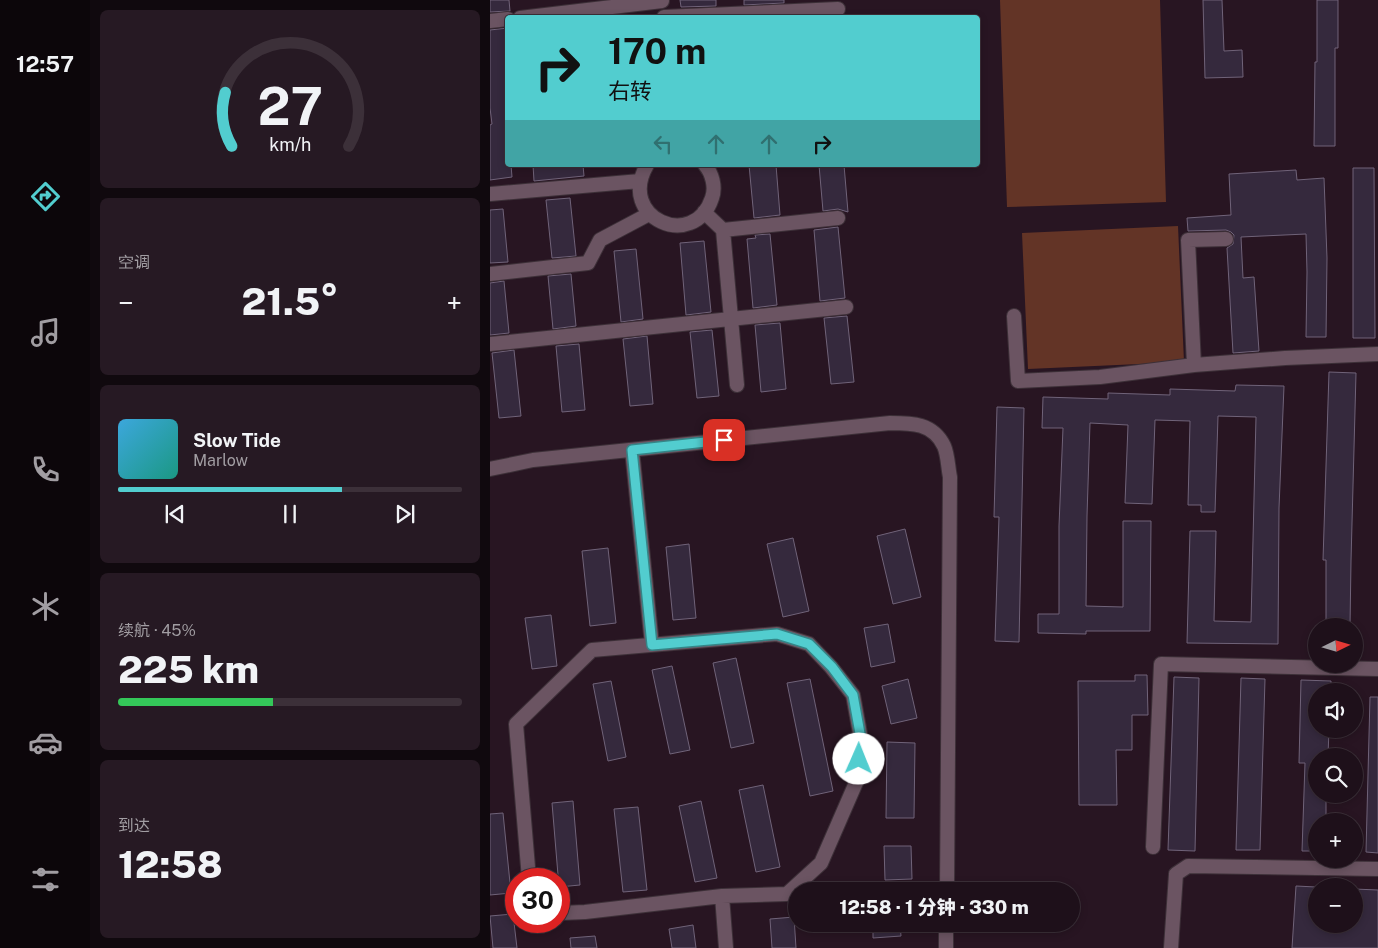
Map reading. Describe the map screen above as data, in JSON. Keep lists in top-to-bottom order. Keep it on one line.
{"north":"right","page":{"tabs":"12:57","turn":["170 m","右转"],"tile":["空调",["续航 · 45%","225 km"],["到达","12:58"]],"heat":["−","21.5°","+"],"song":["Slow Tide","Marlow"],"map_buttons":["+","−"],"limit":"30","trip":"12:58 · 1 分钟 · 330 m","gauge":["27","km/h"]}}
